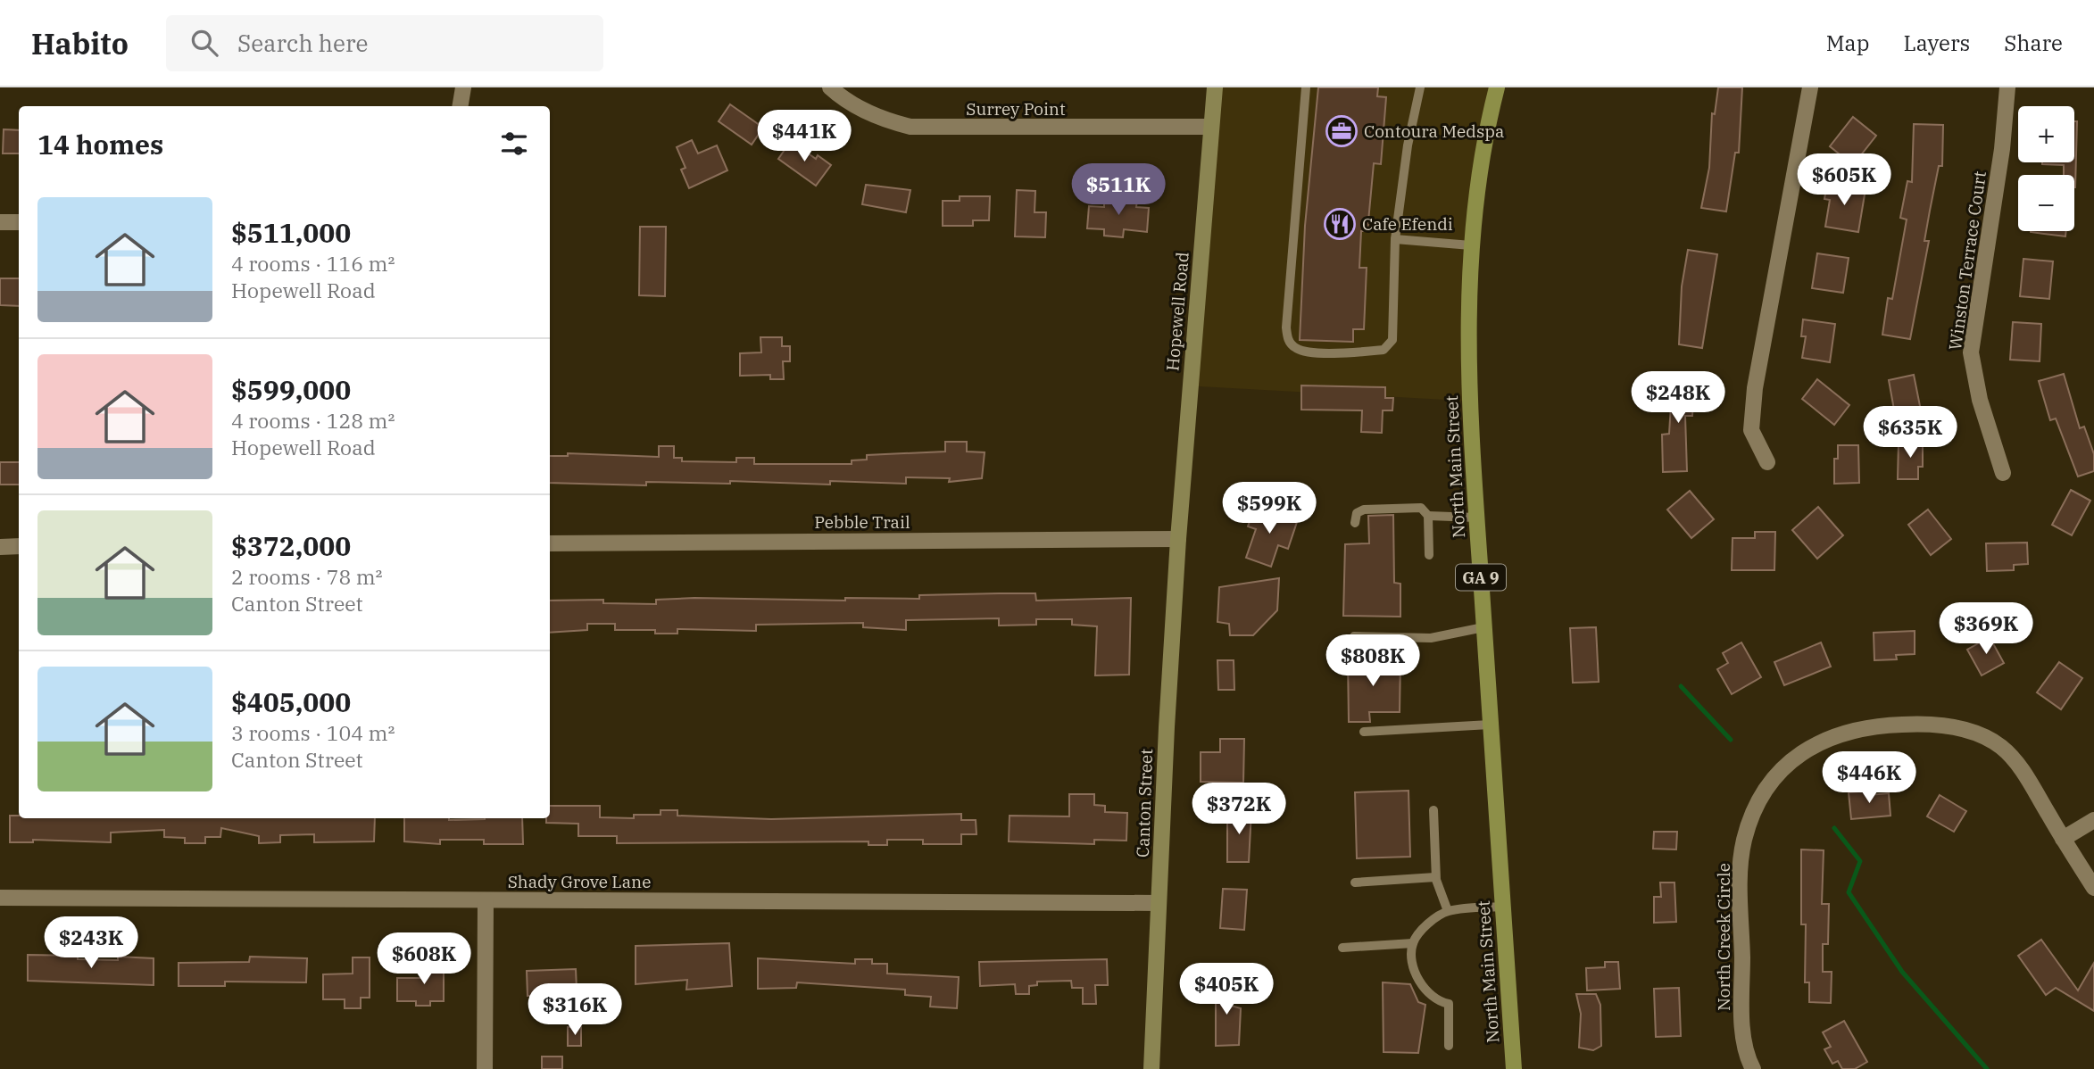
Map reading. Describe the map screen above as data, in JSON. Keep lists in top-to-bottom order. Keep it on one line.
{"streets":{"main road":["North Main Street","GA 9"],"street":["Surrey Point","Winston Terrace Court","Hopewell Road","Pebble Trail","Canton Street","Shady Grove Lane","North Creek Circle"]},"crossings":[["Surrey Point","Hopewell Road"],["Hopewell Road","Pebble Trail"],["Hopewell Road","Canton Street"],["Pebble Trail","Canton Street"],["Canton Street","Shady Grove Lane"]],"places":{"office":["Contoura Medspa"],"restaurant":["Cafe Efendi"]},"page":{"header":"Habito","search":"Search here","nav":["Map","Layers","Share"],"map_buttons":["+","−"],"heading":"14 homes","price":["$441K","$605K","$511K","$248K","$635K","$599K","$369K","$808K","$446K","$372K","$243K","$608K","$405K","$316K"],"list":[{"name":"$511,000","note":"4 rooms · 116 m² · Hopewell Road"},{"name":"$599,000","note":"4 rooms · 128 m² · Hopewell Road"},{"name":"$372,000","note":"2 rooms · 78 m² · Canton Street"},{"name":"$405,000","note":"3 rooms · 104 m² · Canton Street"}]}}
